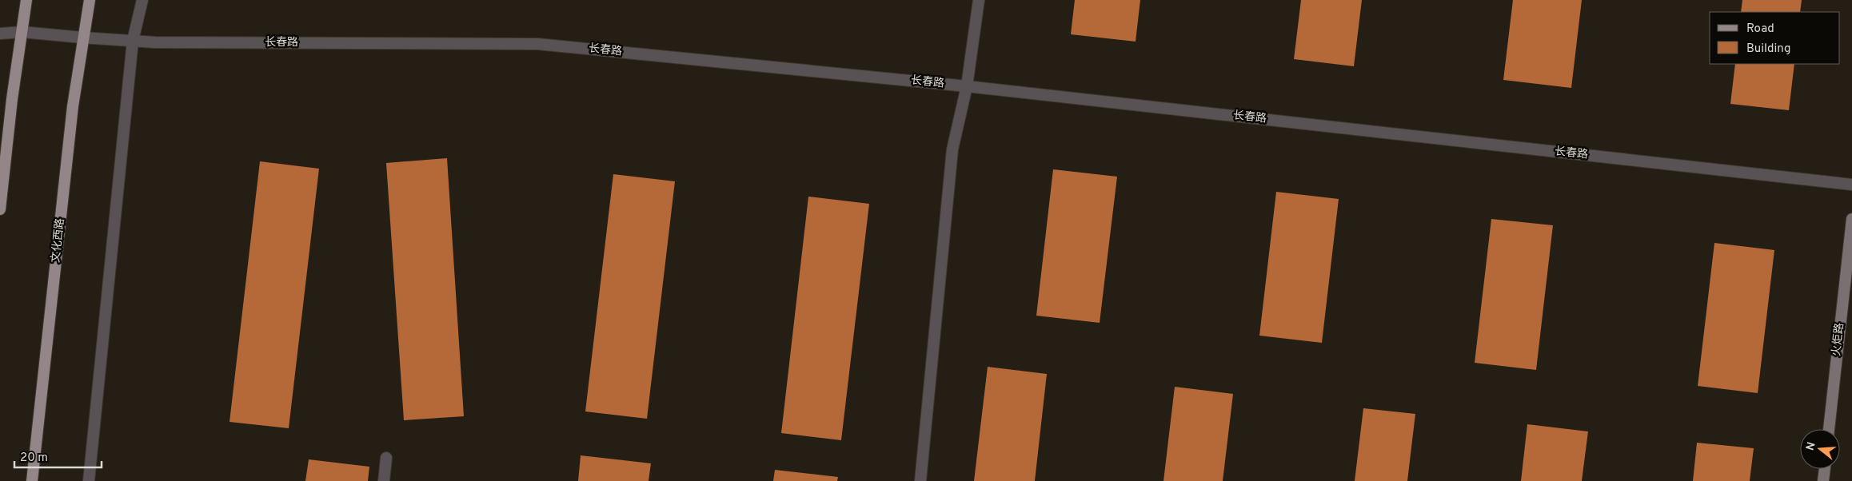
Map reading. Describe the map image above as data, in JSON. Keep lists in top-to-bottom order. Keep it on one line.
{"streets":{"main road":["文化西路","火炬路"],"street":["长春路"]},"crossings":[["长春路","文化西路"]],"legend":["Road","Building"],"scale_bar":"20 m","north":"left"}
